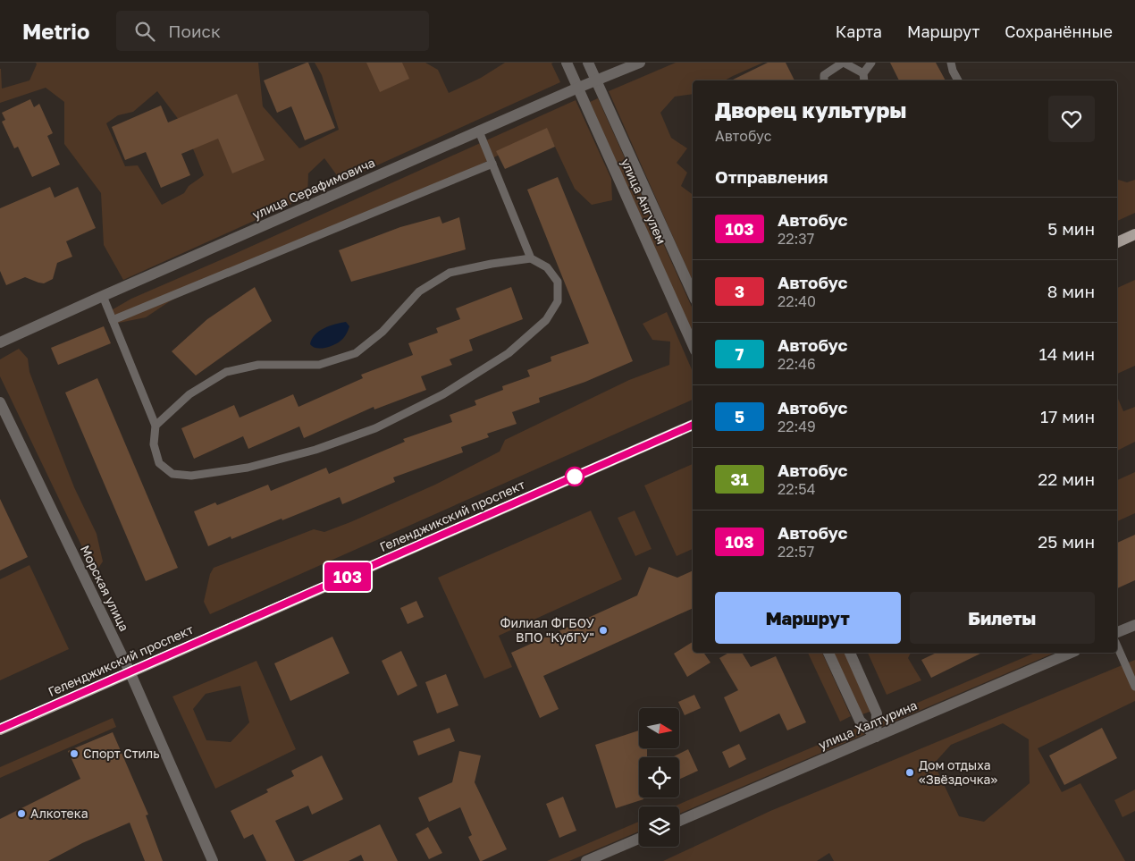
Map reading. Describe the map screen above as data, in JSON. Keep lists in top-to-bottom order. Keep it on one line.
{"streets":{"main road":["Геленджикский проспект"],"street":["улица Серафимовича","улица Ангулем","Морская улица","улица Халтурина"]},"crossings":[["улица Серафимовича","улица Ангулем"],["Геленджикский проспект","Морская улица"]],"places":["Филиал ФГБОУ ВПО \"КубГУ\"","Спорт Стиль","Дом отдыха «Звёздочка»","Алкотека"],"lines":["bus line 103"],"north":"right","page":{"header":"Metrio","search":"Поиск","nav":["Карта","Маршрут","Сохранённые"],"on_map":"103","heading":[["Дворец культуры","Автобус"],"Отправления"],"list":[{"mark":"103","name":"Автобус","note":"22:37","value":"5 мин"},{"mark":"3","name":"Автобус","note":"22:40","value":"8 мин"},{"mark":"7","name":"Автобус","note":"22:46","value":"14 мин"},{"mark":"5","name":"Автобус","note":"22:49","value":"17 мин"},{"mark":"31","name":"Автобус","note":"22:54","value":"22 мин"},{"mark":"103","name":"Автобус","note":"22:57","value":"25 мин"}],"buttons":["Маршрут","Билеты"]}}
